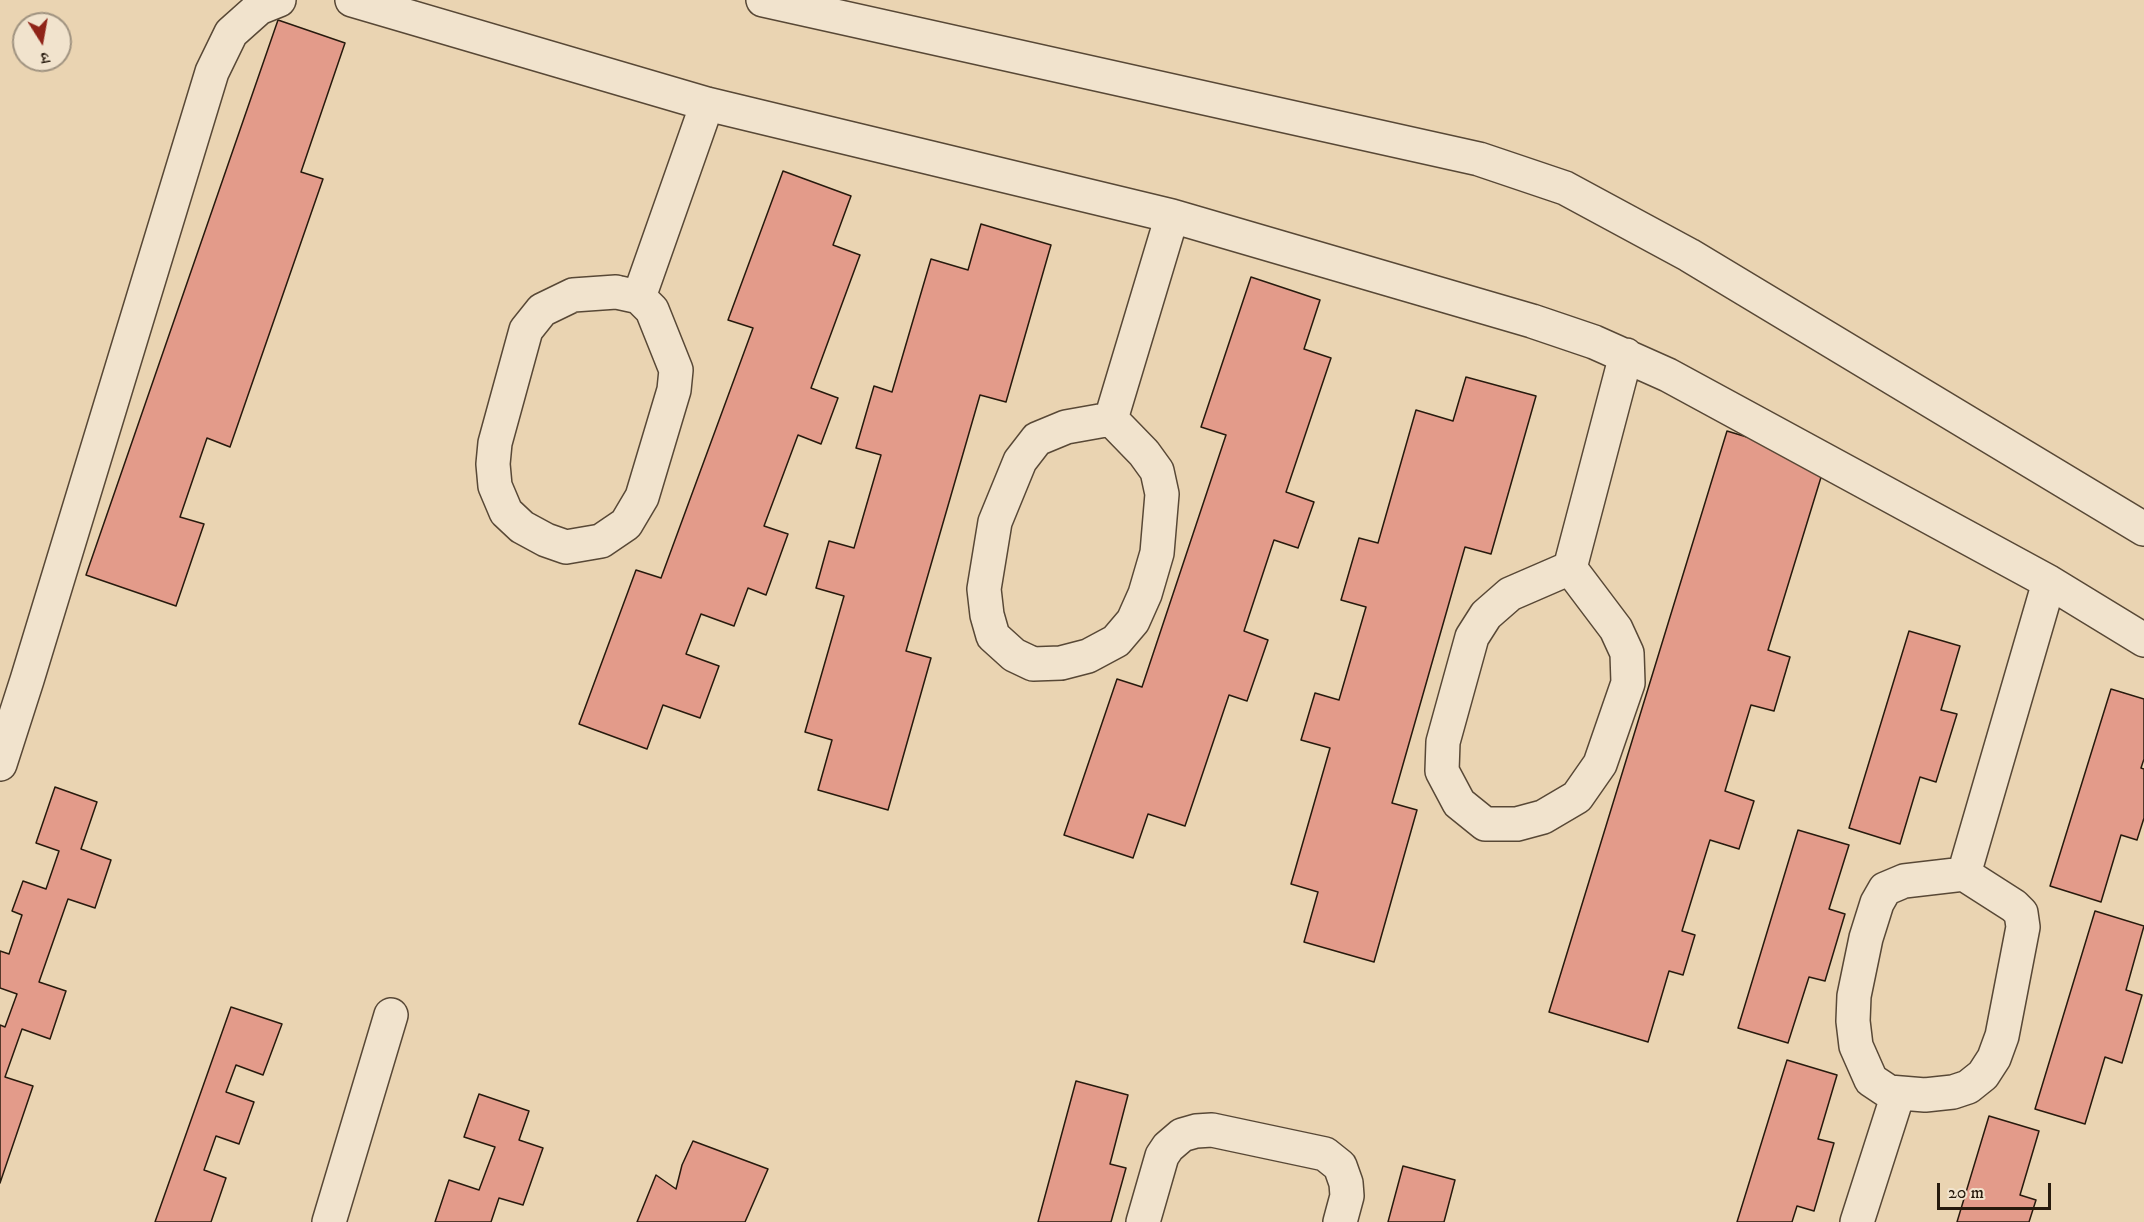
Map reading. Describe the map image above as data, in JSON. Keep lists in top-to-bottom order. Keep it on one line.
{"scale_bar":"20 m","north":"bottom"}
